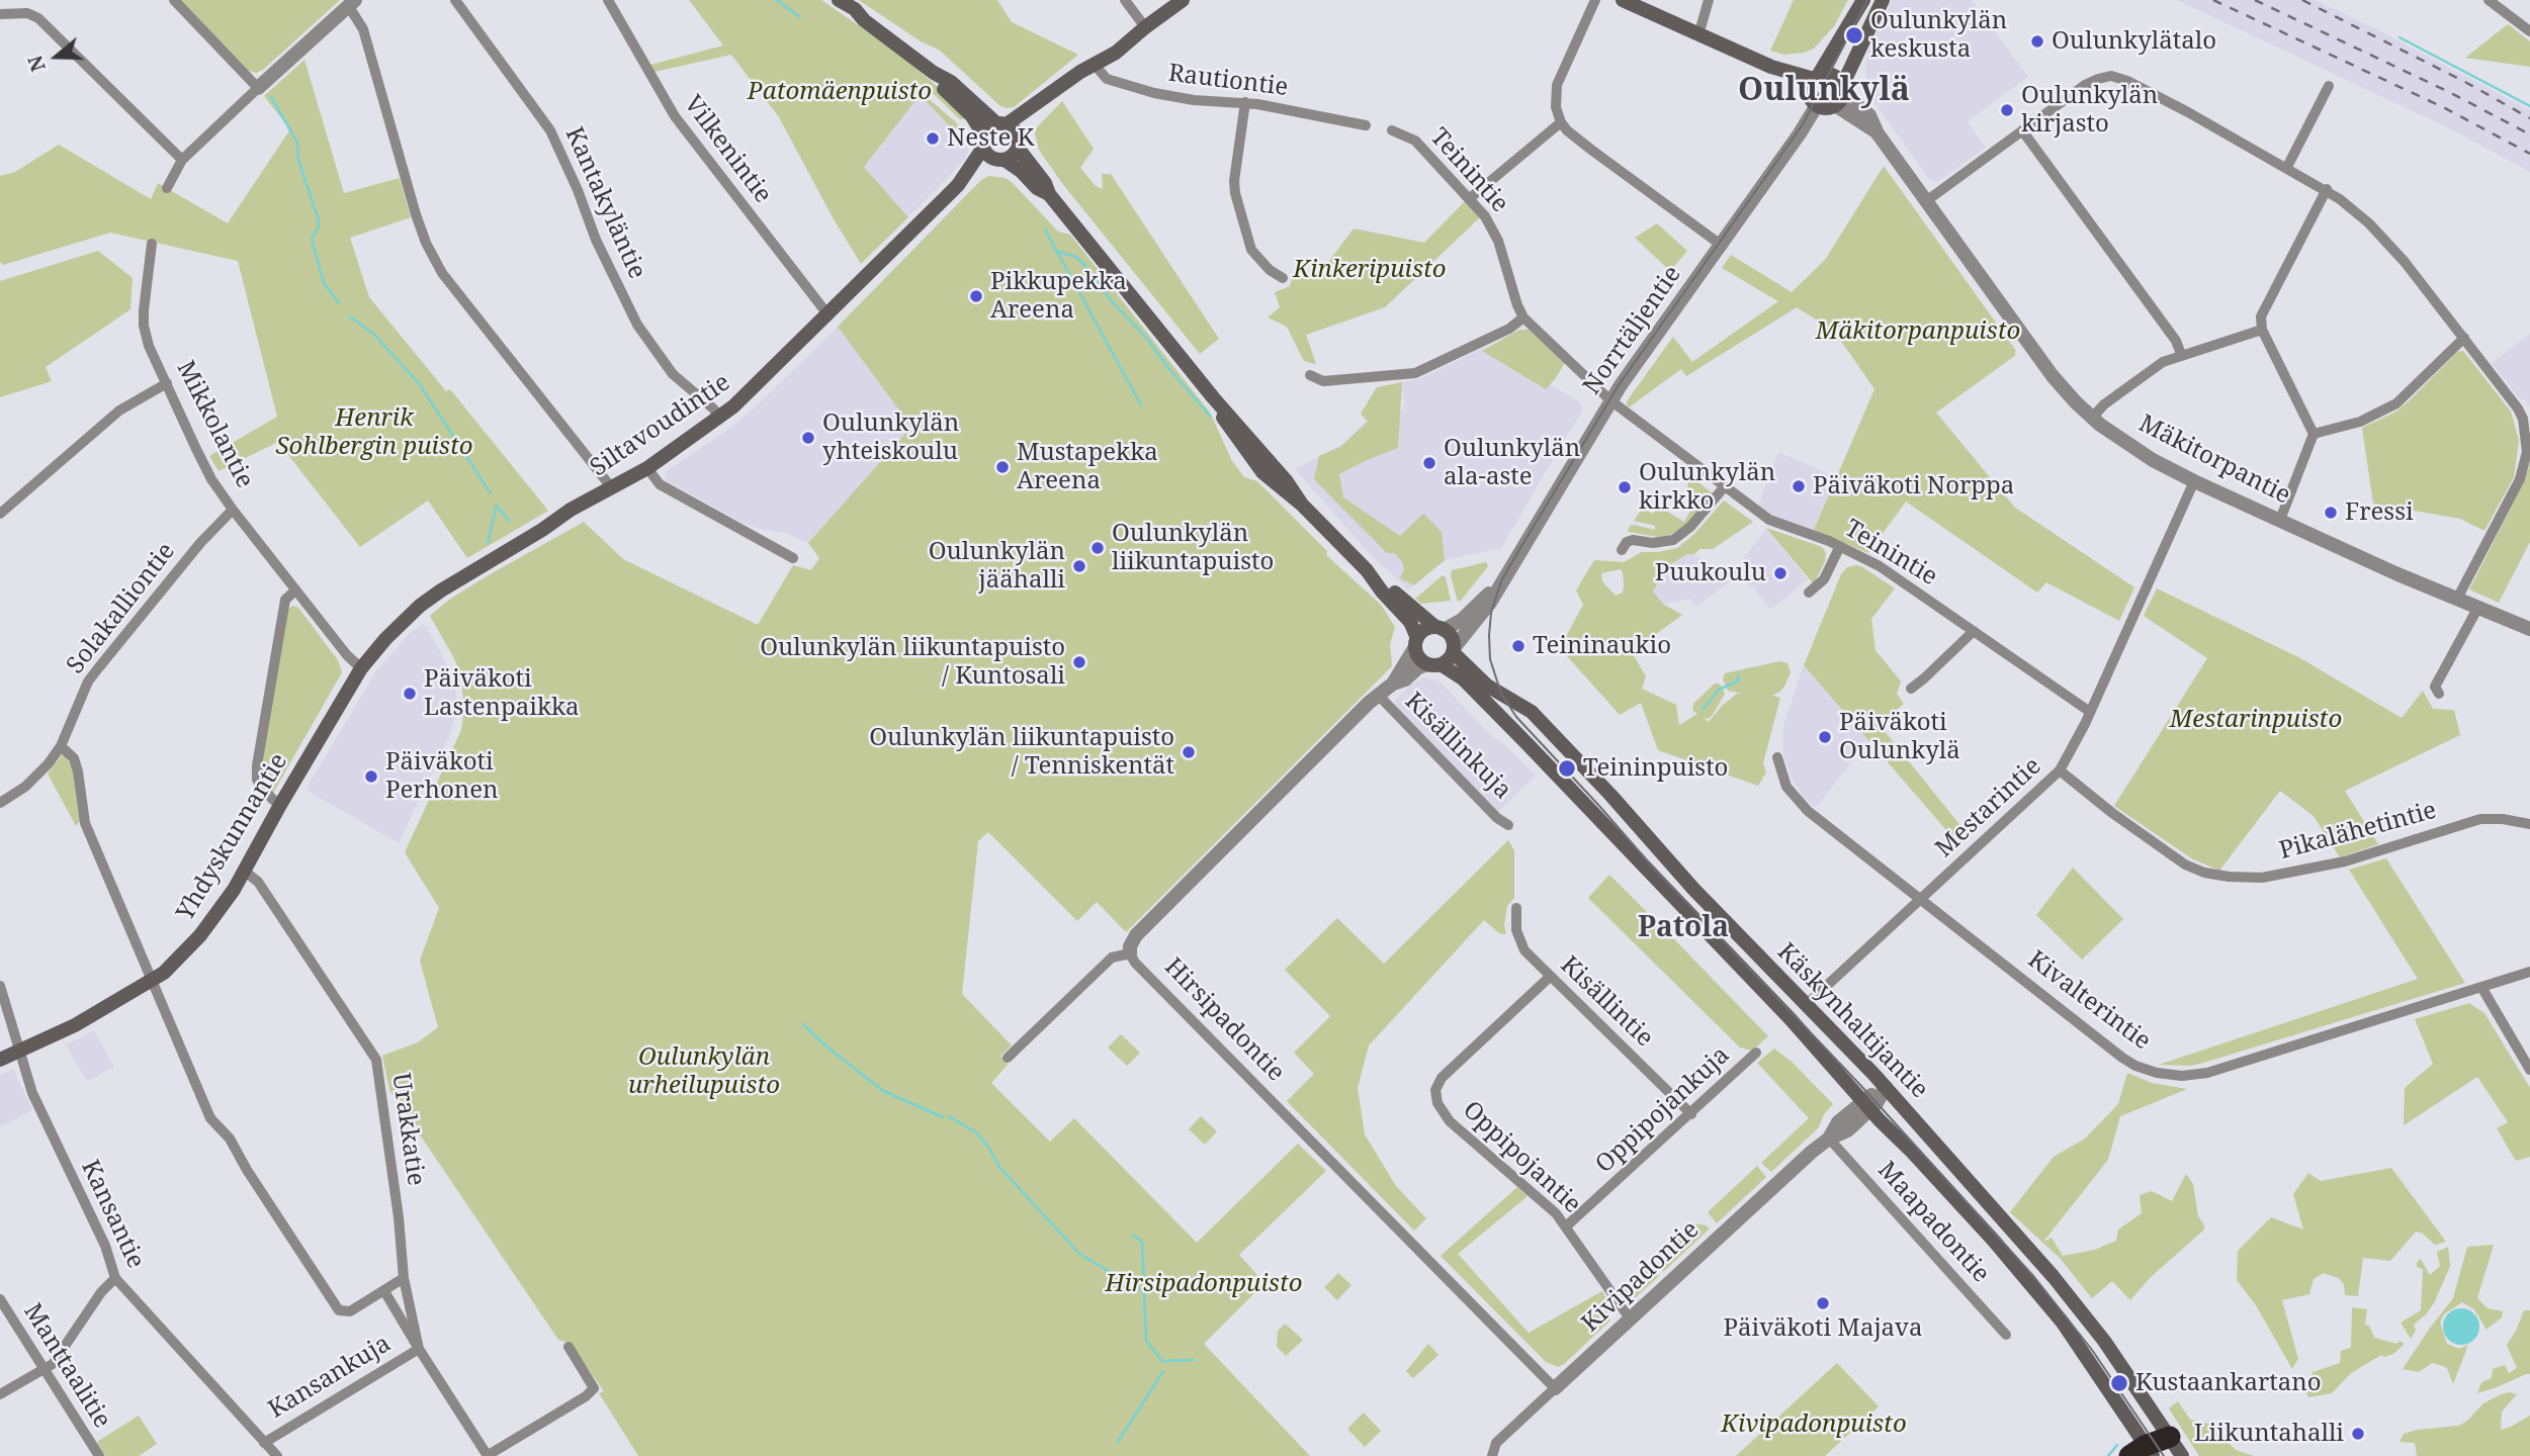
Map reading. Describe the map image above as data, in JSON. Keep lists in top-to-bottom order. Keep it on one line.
{"streets":{"main road":["Siltavoudintie","Yhdyskunnantie","Käskynhaltijantie"],"street":["Rautiontie","Vilkenintie","Teinintie","Kantakyläntie","Norrtäljentie","Mikkolantie","Mäkitorpantie","Solakalliontie","Kisällinkuja","Mestarintie","Pikalähetintie","Kivalterintie","Kisällintie","Hirsipadontie","Oppipojankuja","Urakkatie","Oppipojantie","Kansantie","Maapadontie","Kivipadontie","Manttaalitie","Kansankuja"]},"crossings":[["Vilkenintie","Siltavoudintie"],["Teinintie","Norrtäljentie"],["Teinintie","Mestarintie"],["Kantakyläntie","Siltavoudintie"],["Norrtäljentie","Mäkitorpantie"],["Norrtäljentie","Hirsipadontie"],["Norrtäljentie","Käskynhaltijantie"],["Mikkolantie","Siltavoudintie"],["Mikkolantie","Solakalliontie"],["Mikkolantie","Yhdyskunnantie"],["Siltavoudintie","Yhdyskunnantie"],["Mäkitorpantie","Mestarintie"],["Kisällinkuja","Hirsipadontie"],["Mestarintie","Pikalähetintie"],["Mestarintie","Kivalterintie"],["Mestarintie","Käskynhaltijantie"],["Yhdyskunnantie","Urakkatie"],["Yhdyskunnantie","Kansantie"],["Kisällintie","Oppipojankuja"],["Kisällintie","Oppipojantie"],["Hirsipadontie","Käskynhaltijantie"],["Hirsipadontie","Kivipadontie"],["Käskynhaltijantie","Kivipadontie"],["Oppipojankuja","Oppipojantie"],["Urakkatie","Kansankuja"],["Oppipojantie","Kivipadontie"],["Kansantie","Kansankuja"],["Maapadontie","Kivipadontie"]],"districts":["Oulunkylä","Patola"],"parks":["Patomäenpuisto","Kinkeripuisto","Mäkitorpanpuisto","Henrik Sohlbergin puisto","Mestarinpuisto","Oulunkylän urheilupuisto","Hirsipadonpuisto","Kivipadonpuisto"],"places":["Oulunkylän keskusta","Oulunkylätalo","Oulunkylän kirjasto","Neste K","Pikkupekka Areena","Oulunkylän yhteiskoulu","Oulunkylän ala-aste","Mustapekka Areena","Päiväkoti Norppa","Oulunkylän kirkko","Fressi","Oulunkylän liikuntapuisto","Oulunkylän jäähalli","Puukoulu","Teininaukio","Oulunkylän liikuntapuisto / Kuntosali","Päiväkoti Lastenpaikka","Päiväkoti Oulunkylä","Oulunkylän liikuntapuisto / Tenniskentät","Teininpuisto","Päiväkoti Perhonen","Päiväkoti Majava","Kustaankartano","Liikuntahalli"],"north":"left"}
